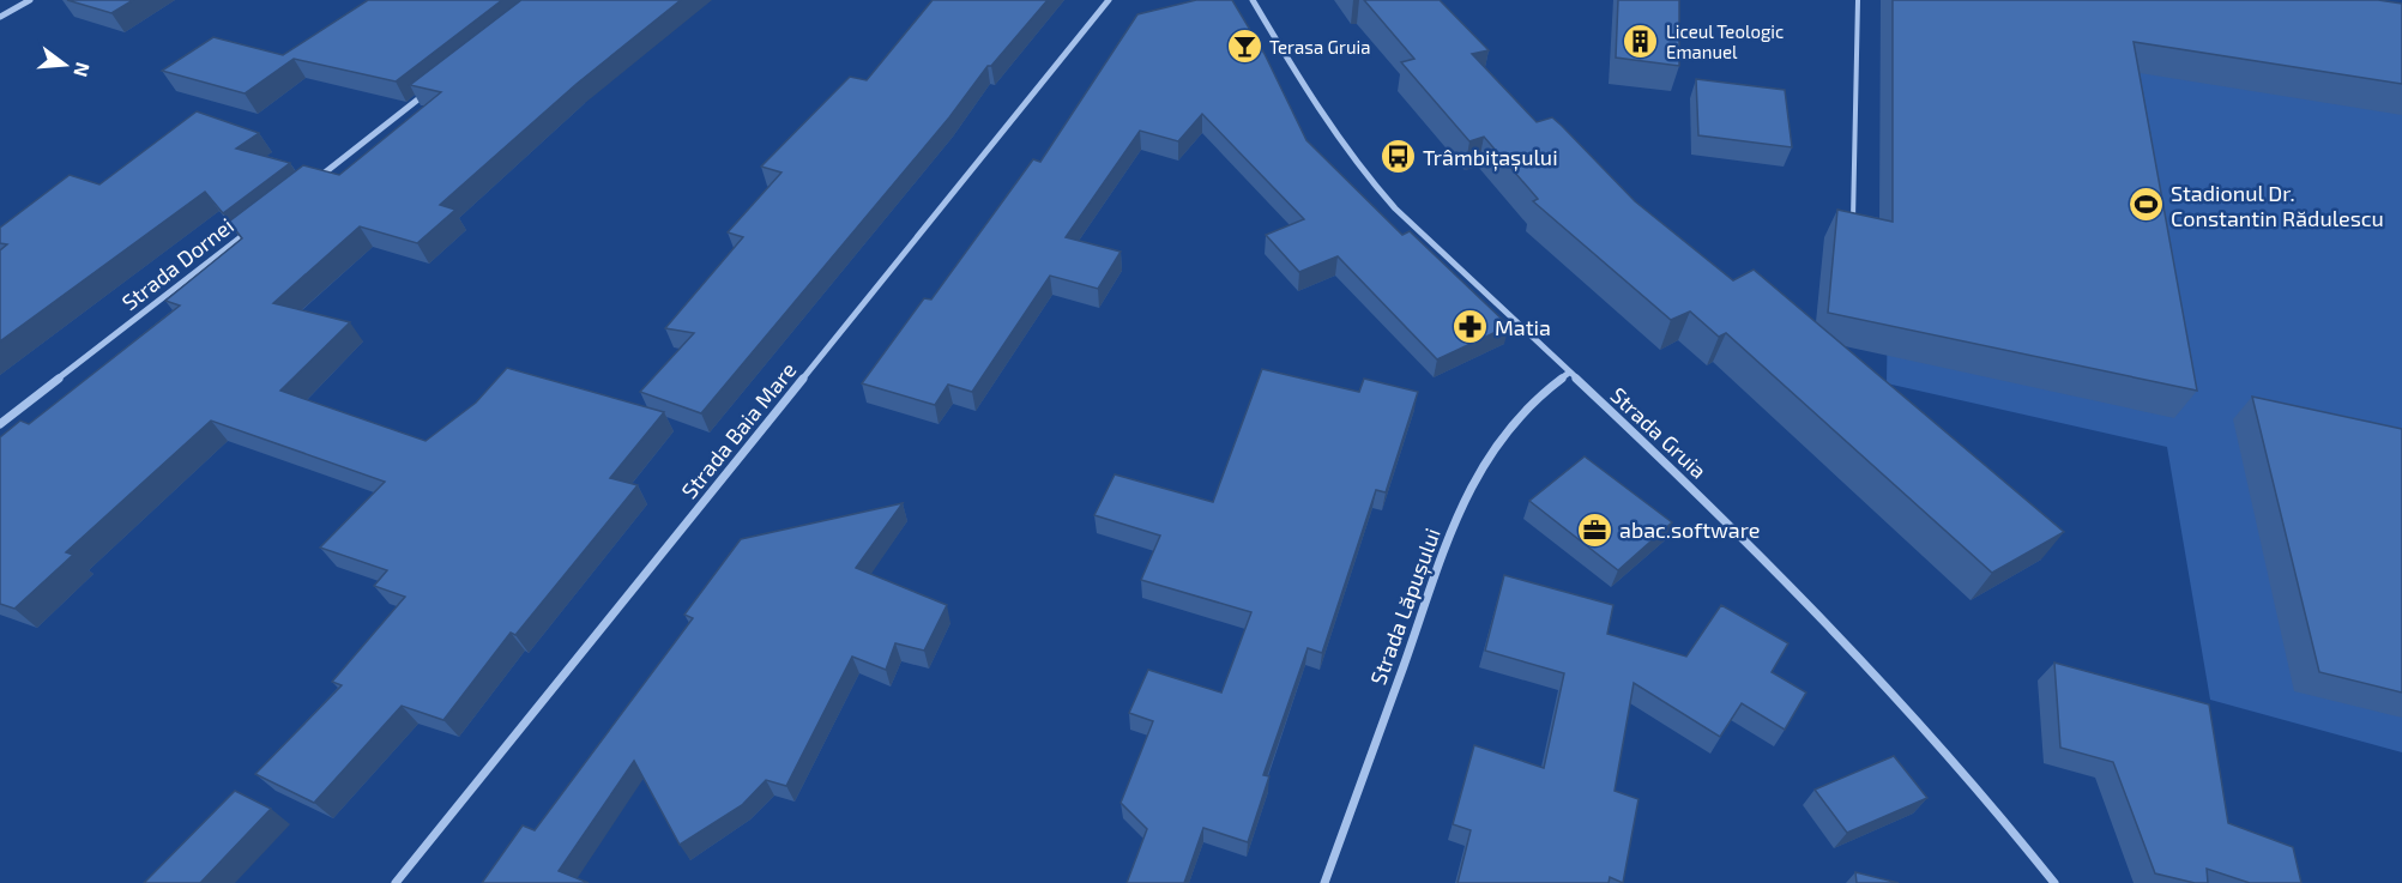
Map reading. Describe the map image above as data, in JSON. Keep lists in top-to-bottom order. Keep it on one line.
{"streets":{"street":["Strada Dornei","Strada Baia Mare","Strada Gruia","Strada Lăpușului"]},"crossings":[["Strada Gruia","Strada Lăpușului"]],"places":{"building":["Liceul Teologic Emanuel"],"bar":["Terasa Gruia"],"bus stop":["Trâmbițașului"],"sports":["Stadionul Dr. Constantin Rădulescu"],"pharmacy":["Matia"],"office":["abac.software"]},"north":"right"}
